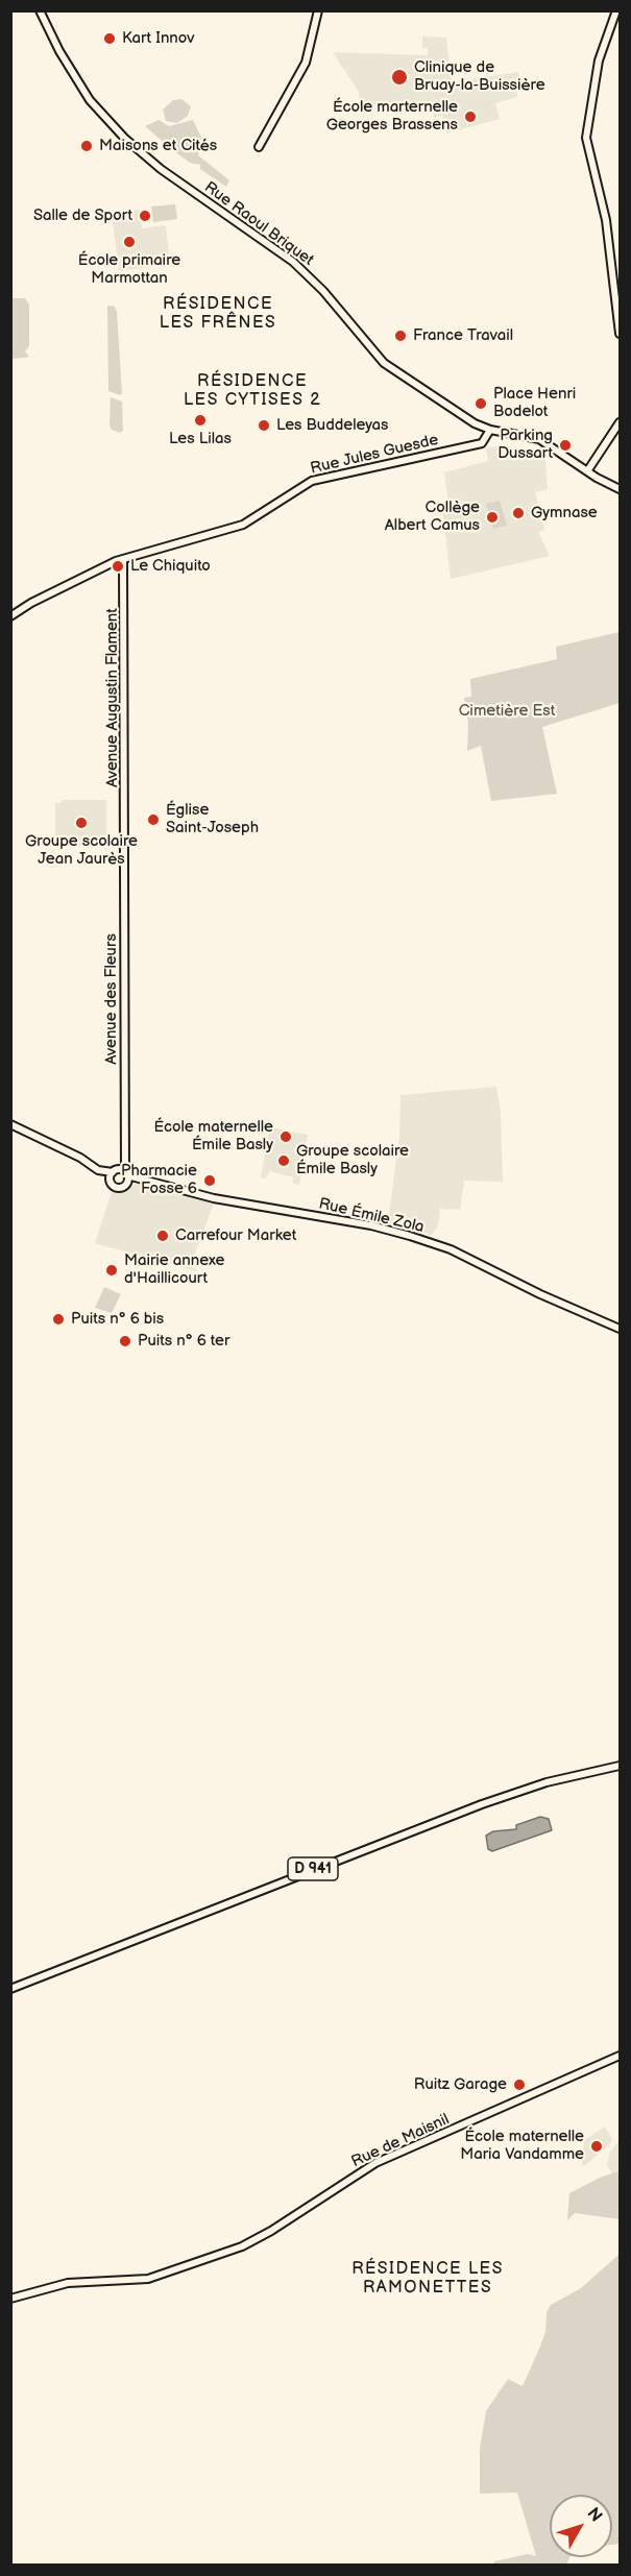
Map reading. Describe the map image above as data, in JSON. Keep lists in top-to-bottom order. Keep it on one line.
{"streets":{"street":["Rue Raoul Briquet","Rue Jules Guesde","Avenue Augustin Flament","Avenue des Fleurs","Rue Émile Zola","D 941","Rue de Maisnil"]},"crossings":[["Rue Raoul Briquet","Rue Jules Guesde"],["Rue Jules Guesde","Avenue Augustin Flament"],["Avenue Augustin Flament","Avenue des Fleurs"],["Avenue des Fleurs","Rue Émile Zola"]],"districts":["RÉSIDENCE LES FRÊNES","RÉSIDENCE LES CYTISES 2","RÉSIDENCE LES RAMONETTES"],"parks":["Cimetière Est"],"places":["Kart Innov","Clinique de Bruay-la-Buissière","École marternelle Georges Brassens","Maisons et Cités","Salle de Sport","École primaire Marmottan","France Travail","Place Henri Bodelot","Les Lilas","Les Buddeleyas","Parking Dussart","Gymnase","Collège Albert Camus","Le Chiquito","Église Saint-Joseph","Groupe scolaire Jean Jaurès","École maternelle Émile Basly","Groupe scolaire Émile Basly","Pharmacie Fosse 6","Carrefour Market","Mairie annexe d'Haillicourt","Puits n° 6 bis","Puits n° 6 ter","Ruitz Garage","École maternelle Maria Vandamme"],"north":"top right"}
